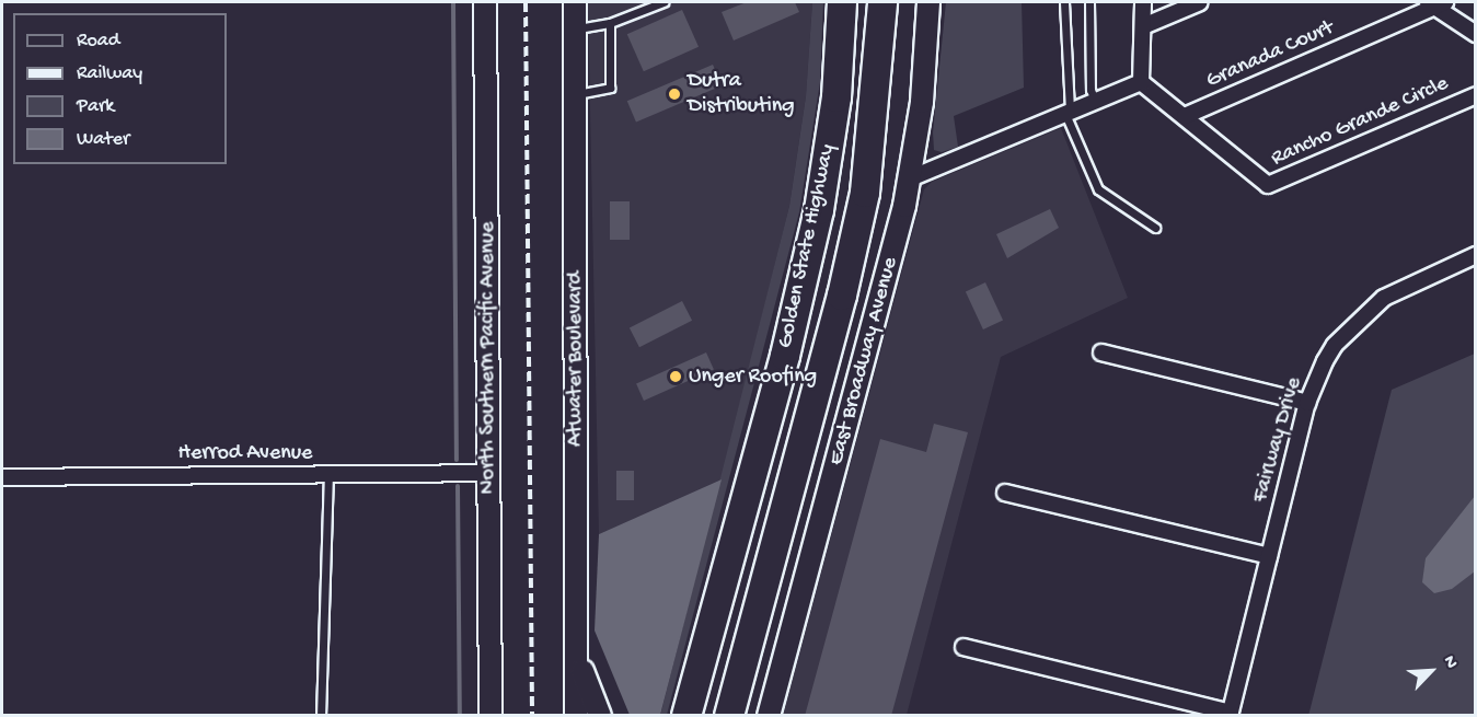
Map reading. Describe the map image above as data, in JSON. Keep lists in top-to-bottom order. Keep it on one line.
{"streets":{"highway":["Golden State Highway"],"main road":["North Southern Pacific Avenue","Atwater Boulevard","East Broadway Avenue"],"street":["Granada Court","Rancho Grande Circle","Fairway Drive","Herrod Avenue"]},"crossings":[["Granada Court","Rancho Grande Circle"],["North Southern Pacific Avenue","Herrod Avenue"]],"places":["Dutra Distributing","Unger Roofing"],"legend":["Road","Railway","Park","Water"],"north":"top right"}
